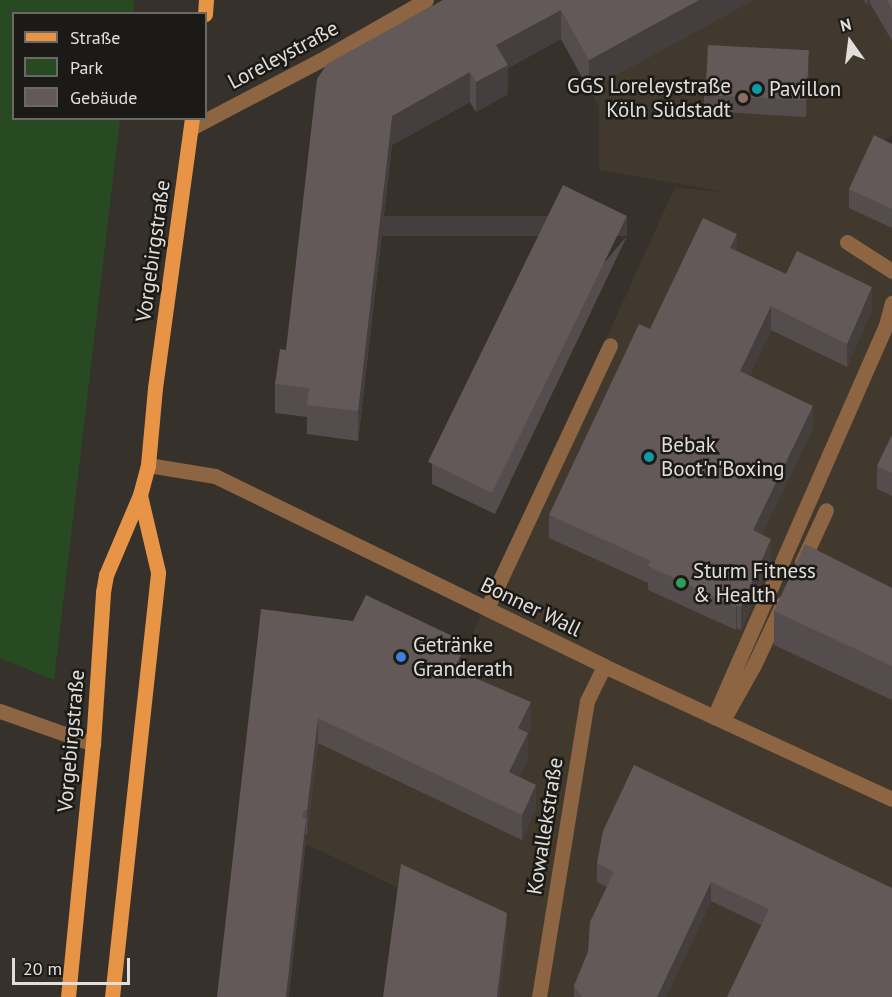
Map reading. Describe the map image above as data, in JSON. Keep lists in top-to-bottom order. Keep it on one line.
{"streets":{"main road":["Vorgebirgstraße"],"street":["Loreleystraße","Bonner Wall","Kowallekstraße"]},"crossings":[["Vorgebirgstraße","Bonner Wall"],["Bonner Wall","Kowallekstraße"]],"places":["Pavillon","GGS Loreleystraße Köln Südstadt","Bebak Boot'n'Boxing","Sturm Fitness & Health","Getränke Granderath"],"legend":["Straße","Park","Gebäude"],"scale_bar":"20 m","north":"top"}
